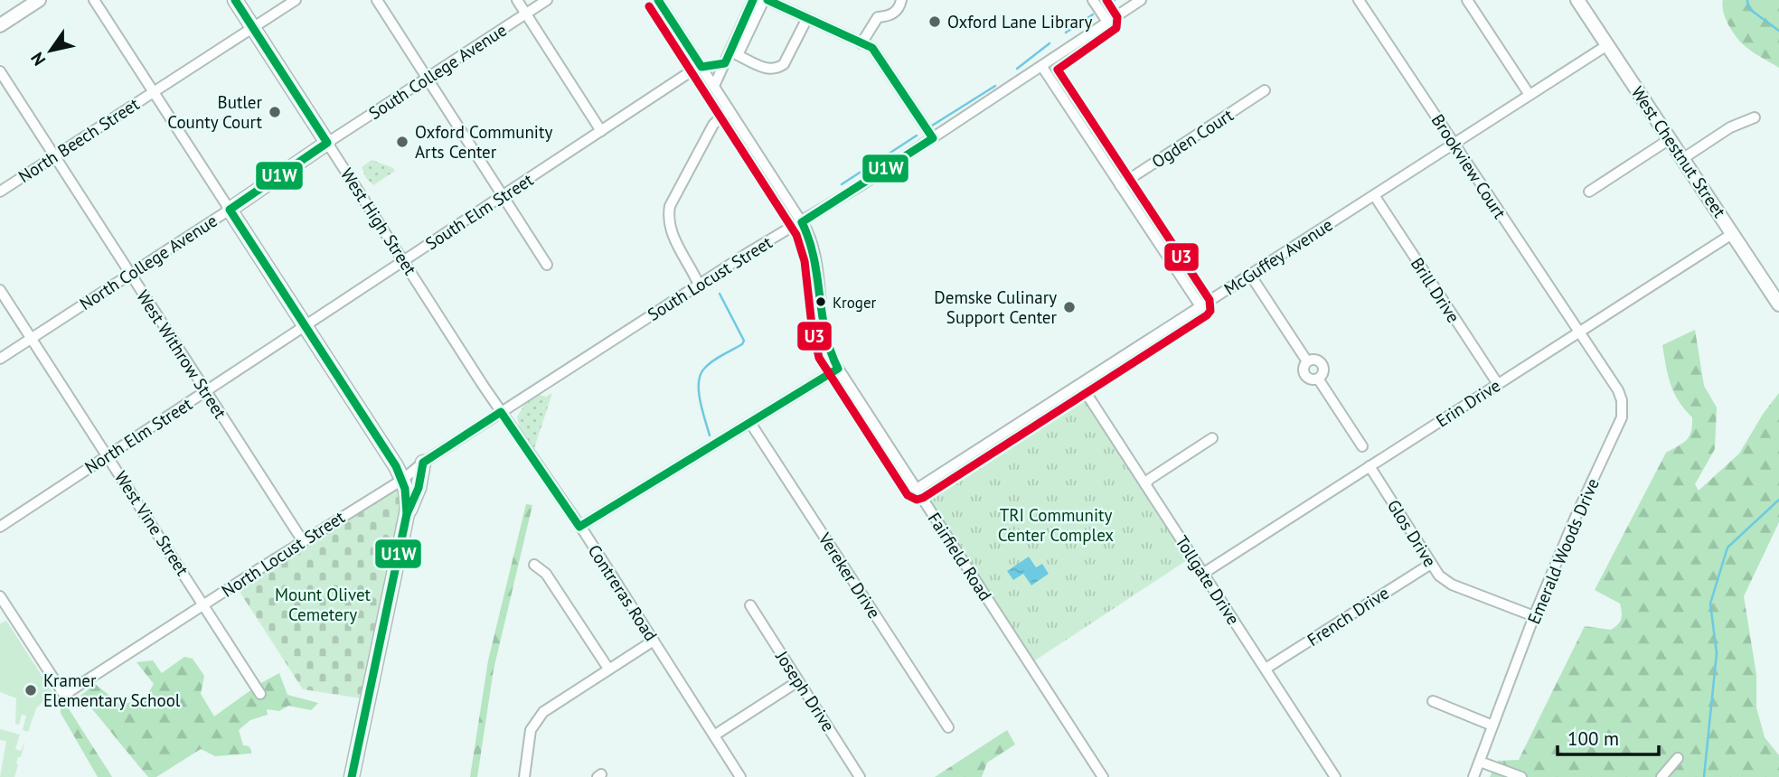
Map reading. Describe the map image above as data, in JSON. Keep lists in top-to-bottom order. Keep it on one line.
{"streets":{"highway":["West High Street","North College Avenue"],"main road":["West Chestnut Street"],"street":["South College Avenue","Ogden Court","North Beech Street","Brookview Court","South Elm Street","McGuffey Avenue","South Locust Street","Brill Drive","West Withrow Street","Erin Drive","North Elm Street","West Vine Street","Glos Drive","Emerald Woods Drive","North Locust Street","Fairfield Road","Vereker Drive","Tollgate Drive","Contreras Road","French Drive","Joseph Drive"]},"crossings":[["South College Avenue","West High Street"],["South College Avenue","North College Avenue"],["North Beech Street","West High Street"],["North Beech Street","West Withrow Street"],["West Chestnut Street","McGuffey Avenue"],["West Chestnut Street","Erin Drive"],["Brookview Court","McGuffey Avenue"],["Brookview Court","Erin Drive"],["Brookview Court","Emerald Woods Drive"],["South Elm Street","West High Street"],["South Elm Street","North Elm Street"],["South Elm Street","Fairfield Road"],["West High Street","North College Avenue"],["West High Street","South Locust Street"],["West High Street","North Elm Street"],["West High Street","North Locust Street"],["West High Street","Contreras Road"],["McGuffey Avenue","Brill Drive"],["McGuffey Avenue","Fairfield Road"],["McGuffey Avenue","Tollgate Drive"],["North College Avenue","West Withrow Street"],["North College Avenue","West Vine Street"],["South Locust Street","North Locust Street"],["South Locust Street","Fairfield Road"],["South Locust Street","Contreras Road"],["Brill Drive","Erin Drive"],["West Withrow Street","North Elm Street"],["West Withrow Street","North Locust Street"],["Erin Drive","Glos Drive"],["Erin Drive","Emerald Woods Drive"],["Erin Drive","Tollgate Drive"],["North Elm Street","West Vine Street"],["West Vine Street","North Locust Street"],["Glos Drive","Emerald Woods Drive"],["Glos Drive","French Drive"],["North Locust Street","Contreras Road"],["Tollgate Drive","French Drive"]],"parks":["TRI Community Center Complex","Mount Olivet Cemetery"],"places":["Oxford Lane Library","Butler County Court","Oxford Community Arts Center","Kroger","Demske Culinary Support Center","Kramer Elementary School"],"lines":["transit line U1W","transit line U3"],"scale_bar":"100 m","north":"bottom left"}
